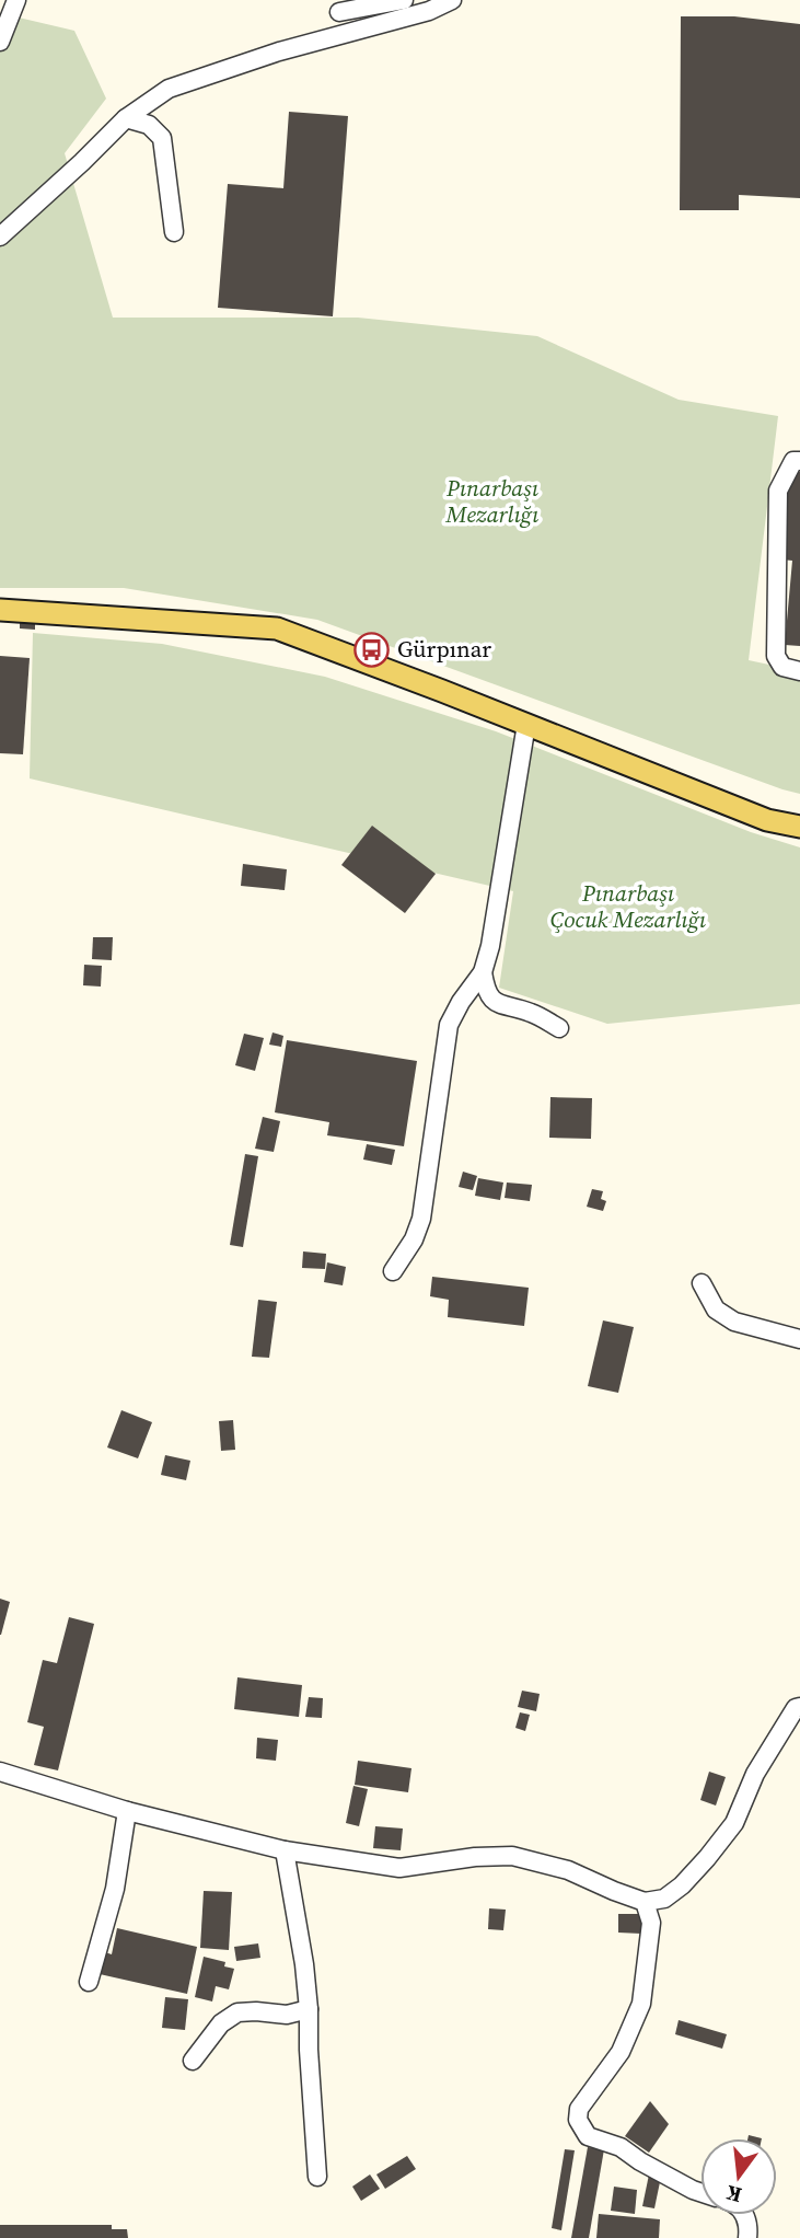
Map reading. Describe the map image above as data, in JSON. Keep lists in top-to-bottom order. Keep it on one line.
{"parks":["Pınarbaşı Mezarlığı","Pınarbaşı Çocuk Mezarlığı"],"places":{"bus stop":["Gürpınar"]},"north":"bottom"}
